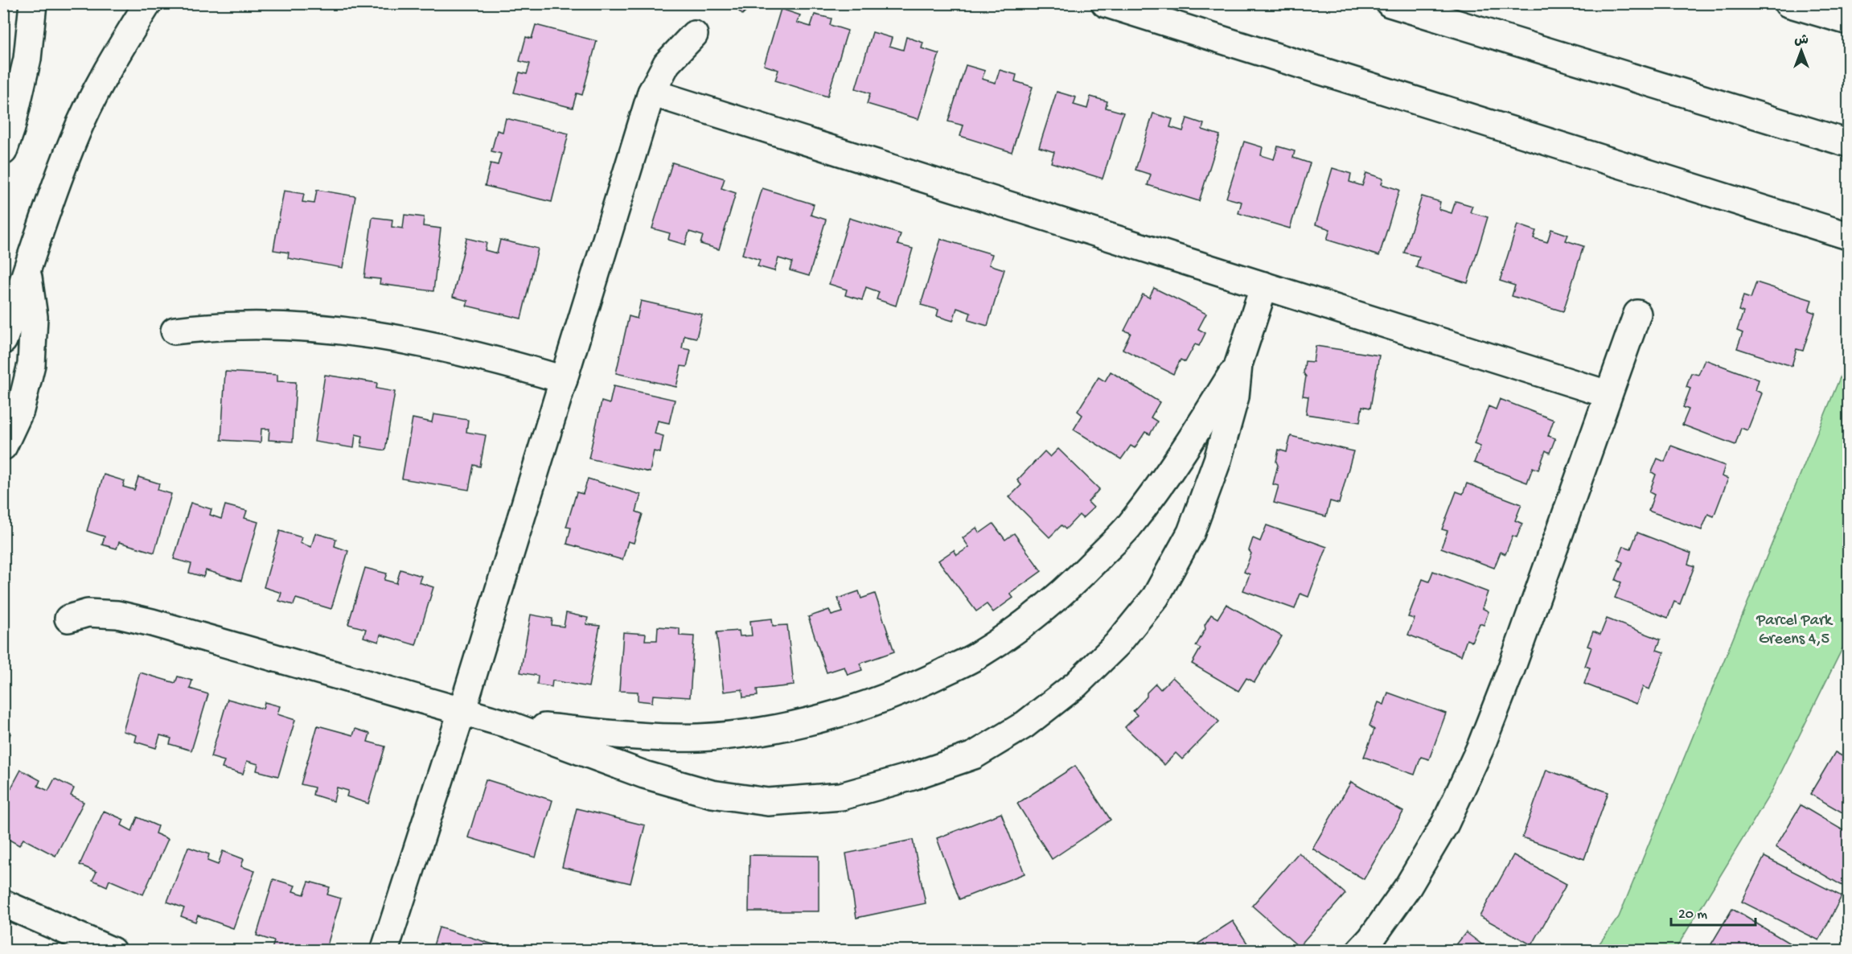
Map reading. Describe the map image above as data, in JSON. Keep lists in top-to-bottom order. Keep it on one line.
{"parks":["Parcel Park Greens 4,5"],"scale_bar":"20 m","north":"top"}
